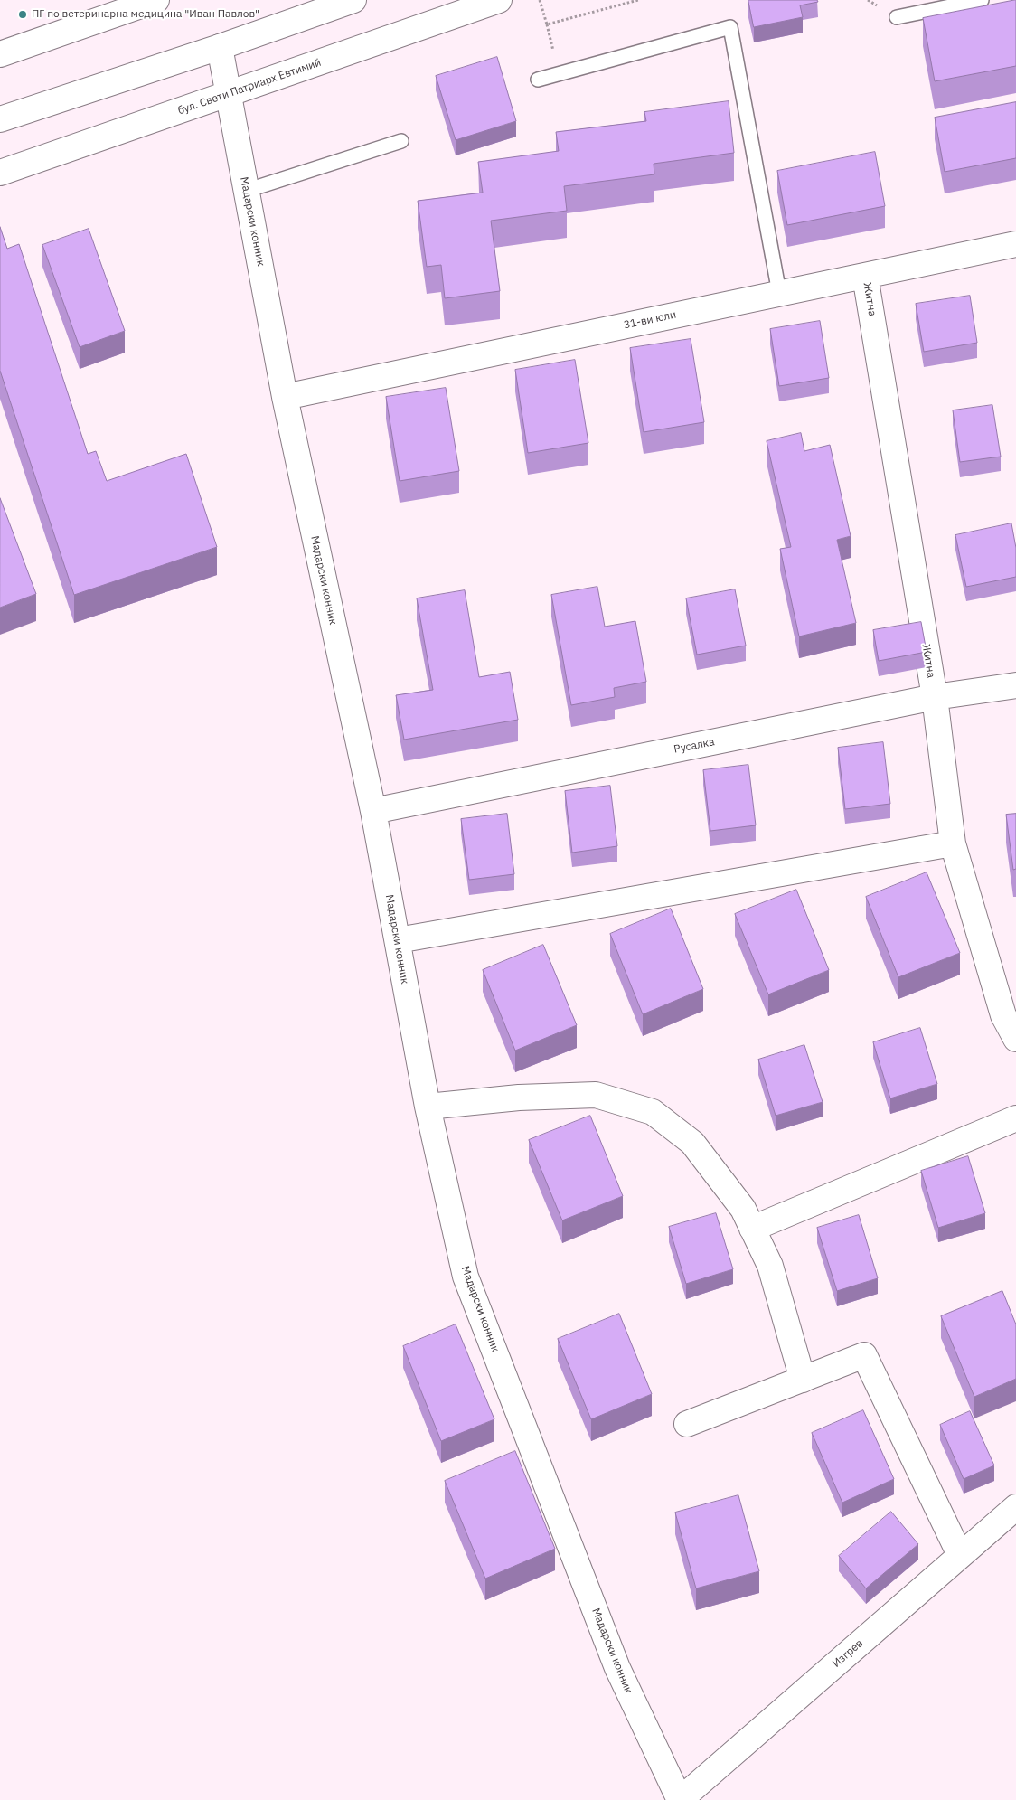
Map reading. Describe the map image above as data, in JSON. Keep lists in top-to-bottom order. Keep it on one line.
{"streets":{"street":["бул. Свети Патриарх Евтимий","Мадарски конник","Житна","31-ви юли","Русалка","Изгрев"]},"crossings":[["бул. Свети Патриарх Евтимий","Мадарски конник"],["Мадарски конник","31-ви юли"],["Мадарски конник","Русалка"],["Мадарски конник","Изгрев"],["Житна","31-ви юли"],["Житна","Русалка"]],"places":["ПГ по ветеринарна медицина \"Иван Павлов\""]}
